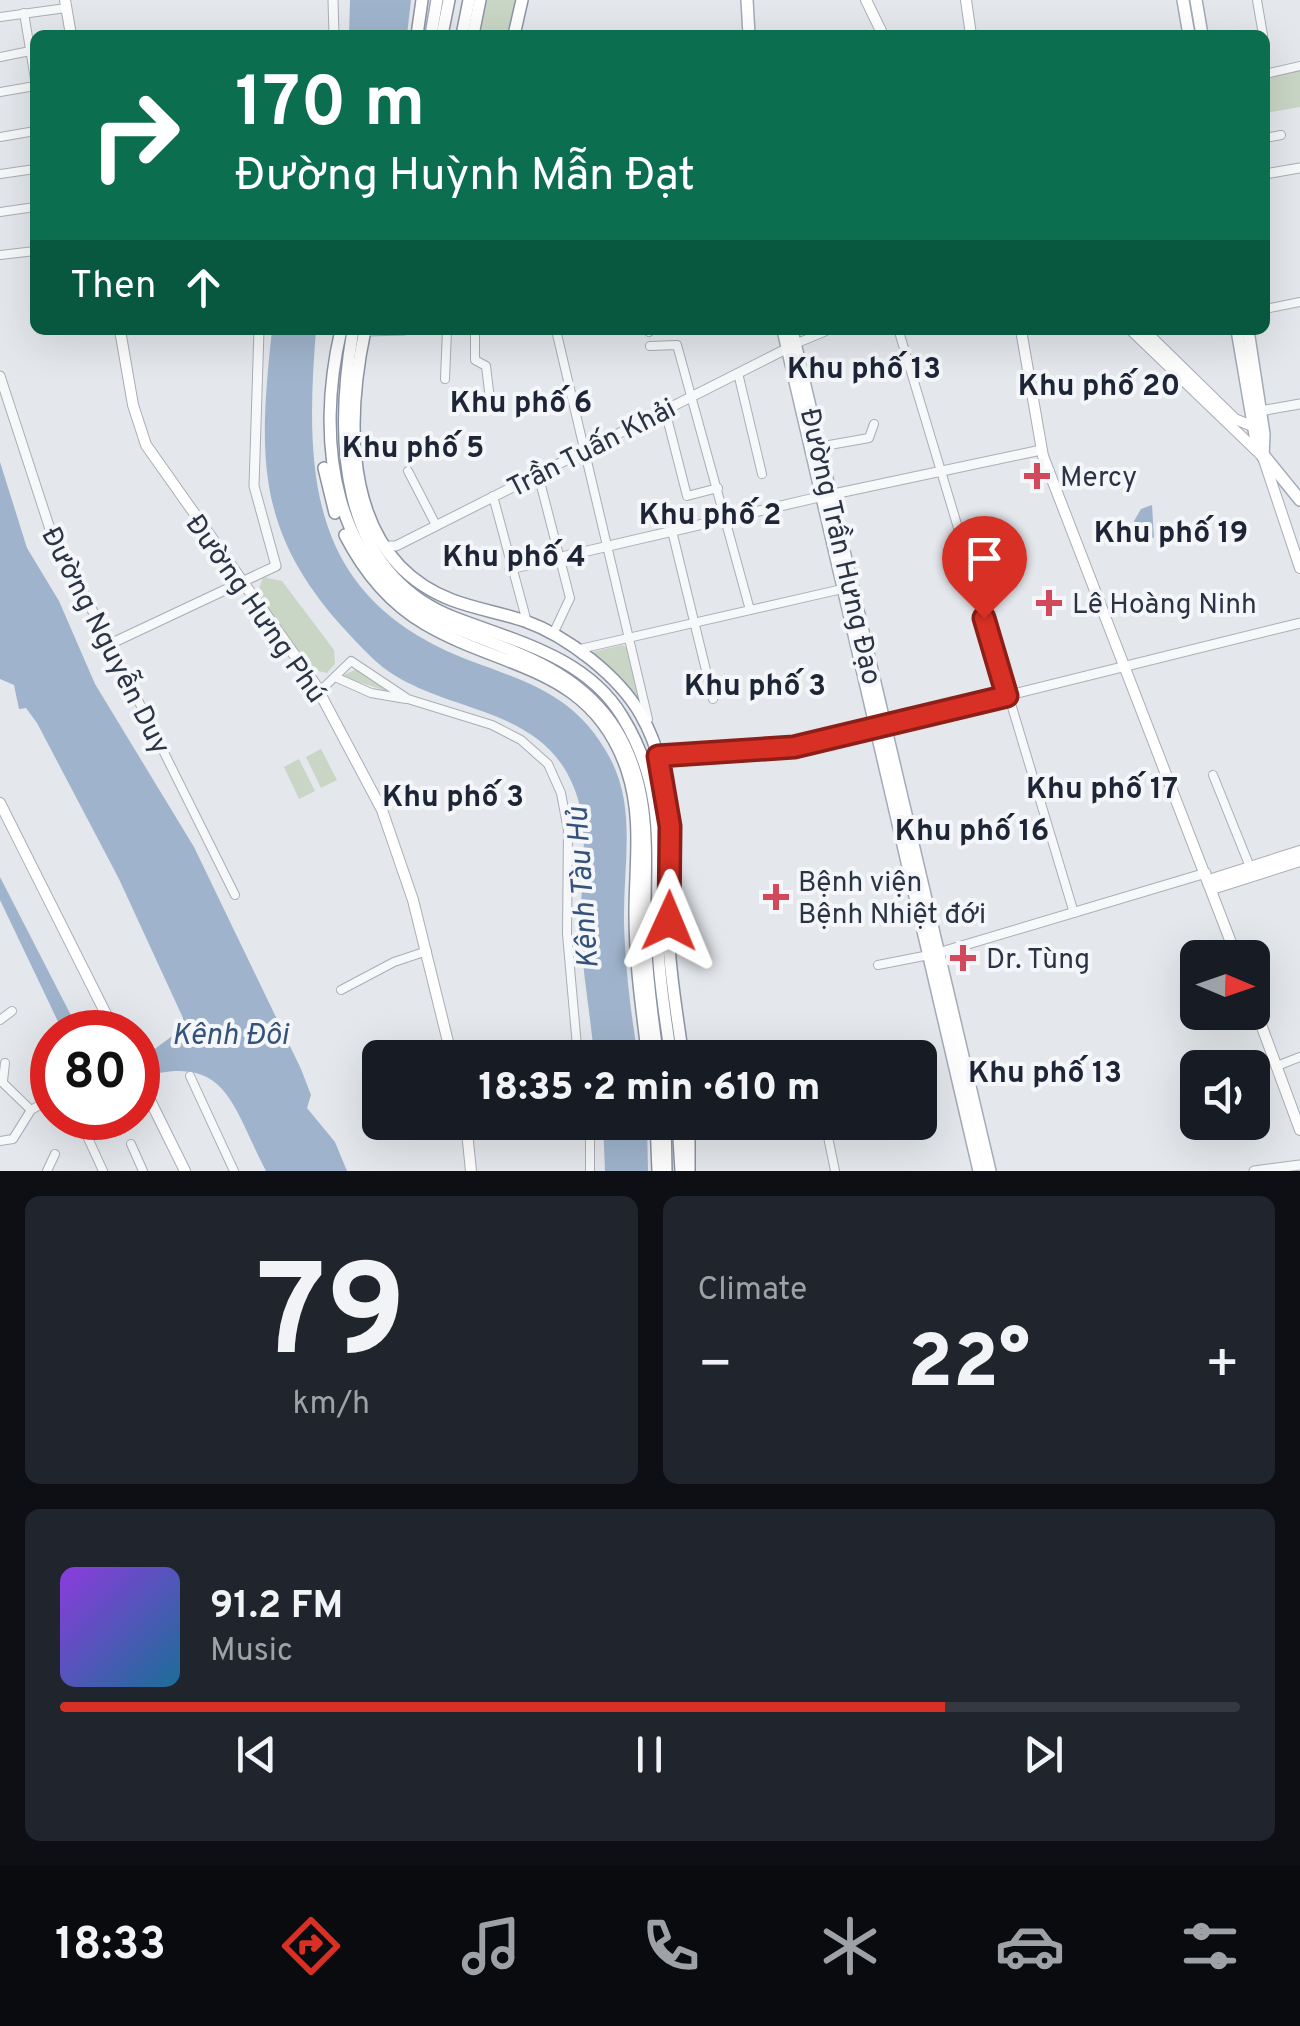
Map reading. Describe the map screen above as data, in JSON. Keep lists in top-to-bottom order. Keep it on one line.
{"streets":{"main road":["Đường Trần Hưng Đạo","Đường Hưng Phú"],"street":["Trần Tuấn Khải","Đường Nguyễn Duy"]},"crossings":[["Trần Tuấn Khải","Đường Trần Hưng Đạo"]],"districts":["Khu phố 13","Khu phố 20","Khu phố 6","Khu phố 5","Khu phố 2","Khu phố 19","Khu phố 4","Khu phố 3","Khu phố 17","Khu phố 3","Khu phố 16","Khu phố 13"],"water":["Kênh Tàu Hủ","Kênh Đôi"],"places":{"health":["Mercy","Lê Hoàng Ninh","Bệnh viện Bệnh Nhiệt đới","Dr. Tùng"]},"north":"right","page":{"turn":["170 m","Đường Huỳnh Mẫn Đạt"],"then":"Then","limit":"80","trip":"18:35 · 2 min · 610 m","tile":[["79","km/h"],"Climate"],"heat":["−","22°","+"],"song":["91.2 FM","Music"],"tabs":"18:33"}}
